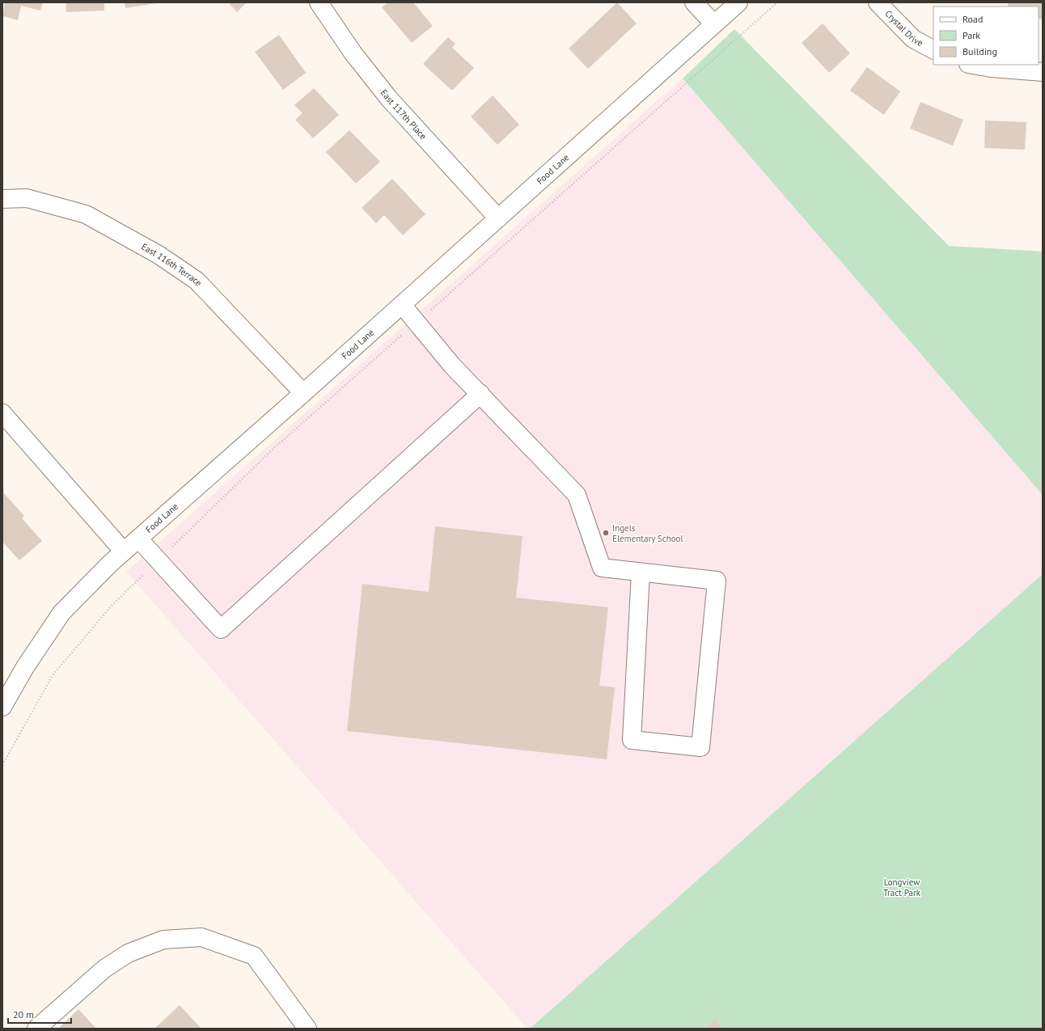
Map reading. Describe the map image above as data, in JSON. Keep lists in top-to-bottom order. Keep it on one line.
{"streets":{"street":["Crystal Drive","East 117th Place","Food Lane","East 116th Terrace"]},"crossings":[["East 117th Place","Food Lane"],["Food Lane","East 116th Terrace"]],"parks":["Longview Tract Park"],"places":["Ingels Elementary School"],"legend":["Road","Park","Building"],"scale_bar":"20 m"}
